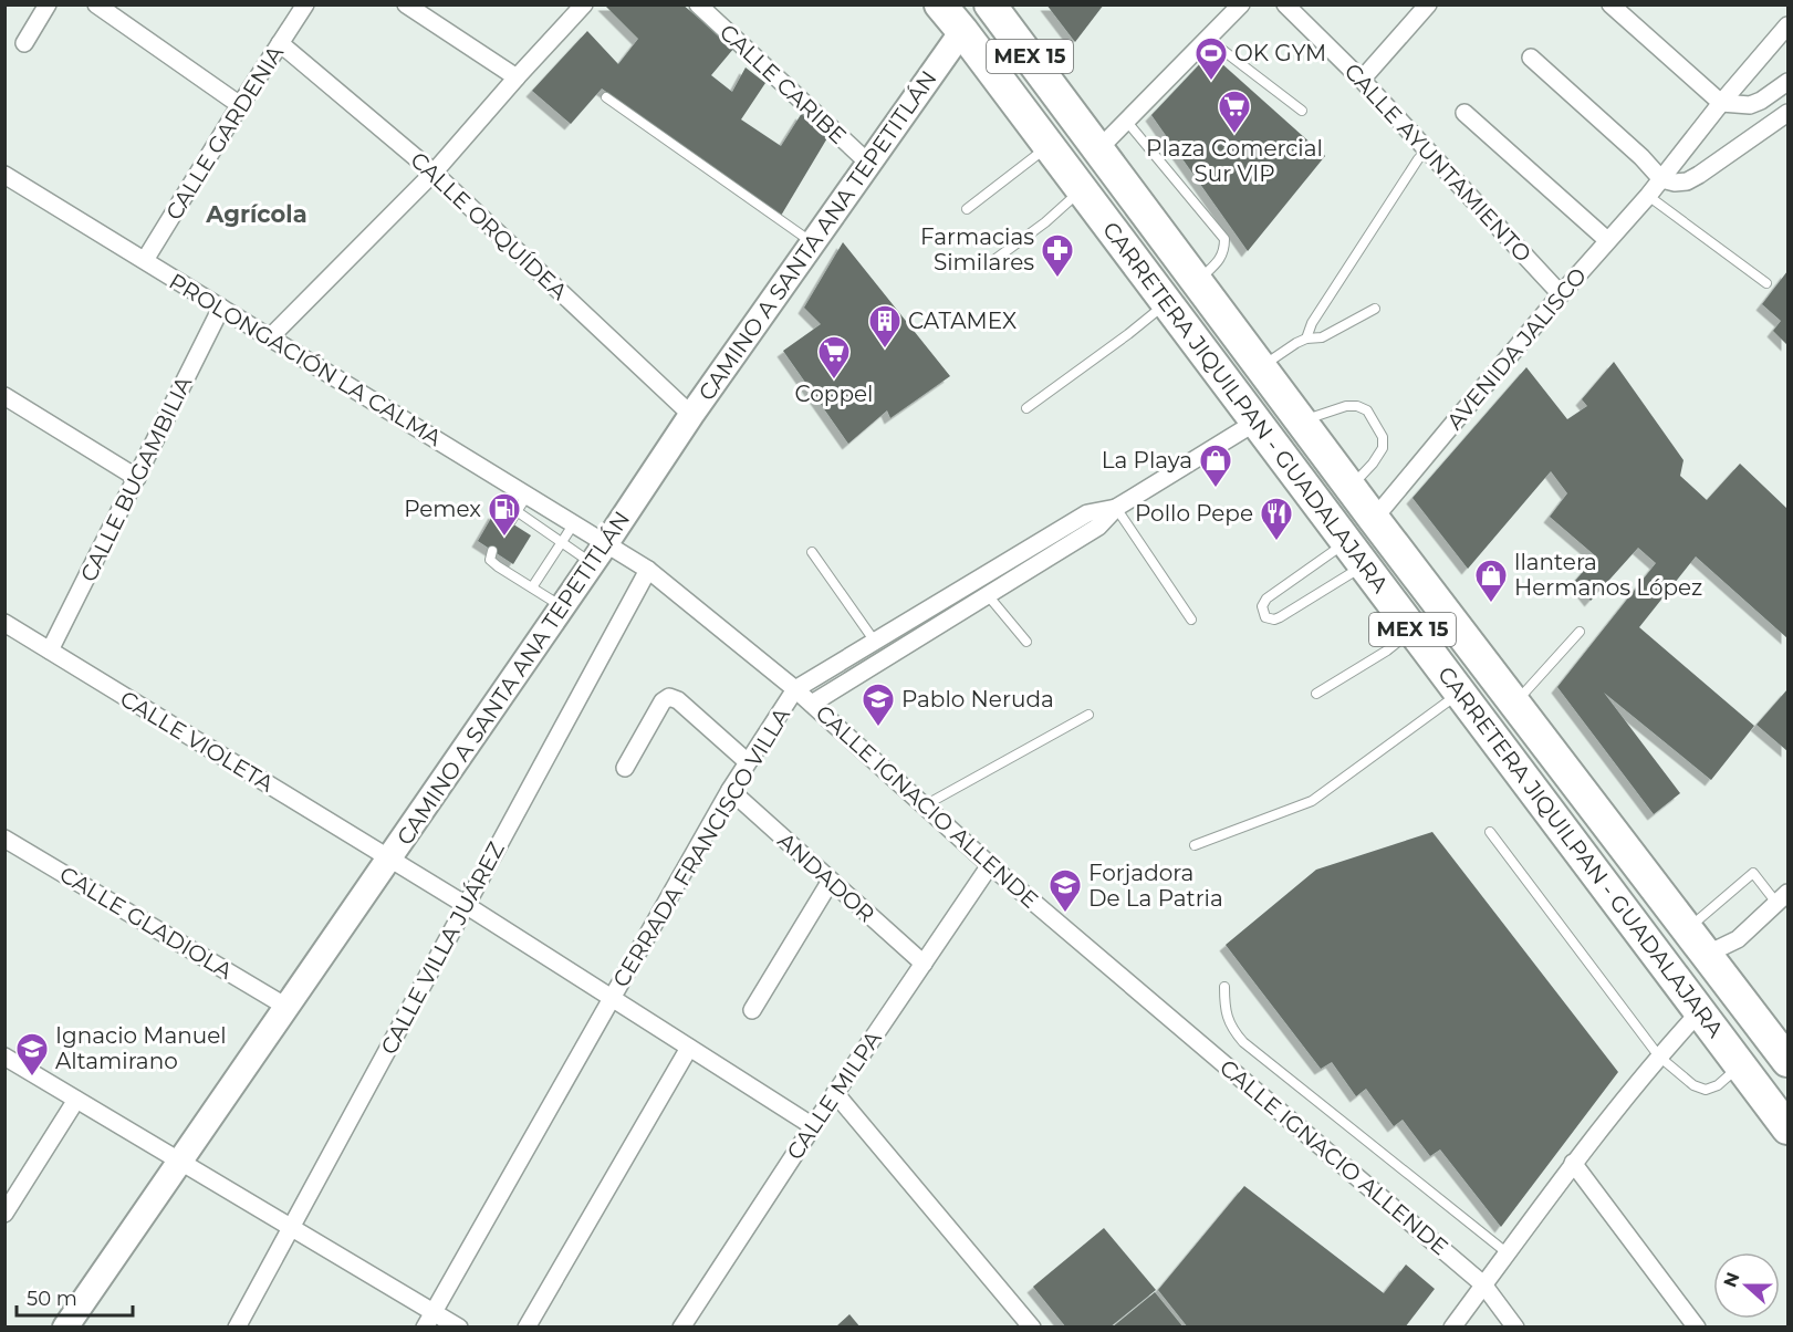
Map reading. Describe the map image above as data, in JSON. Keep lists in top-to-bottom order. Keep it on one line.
{"streets":{"highway":["MEX 15","CARRETERA JIQUILPAN - GUADALAJARA"],"street":["CALLE CARIBE","CALLE GARDENIA","CALLE AYUNTAMIENTO","CALLE ORQUÍDEA","CAMINO A SANTA ANA TEPETITLÁN","AVENIDA JALISCO","PROLONGACIÓN LA CALMA","CALLE BUGAMBILIA","CALLE VIOLETA","CALLE IGNACIO ALLENDE","CERRADA FRANCISCO VILLA","ANDADOR","CALLE GLADIOLA","CALLE VILLA JUÁREZ","CALLE MILPA"]},"crossings":[["CALLE CARIBE","CAMINO A SANTA ANA TEPETITLÁN"],["CALLE GARDENIA","CALLE ORQUÍDEA"],["CALLE GARDENIA","PROLONGACIÓN LA CALMA"],["CALLE AYUNTAMIENTO","AVENIDA JALISCO"],["CALLE ORQUÍDEA","CAMINO A SANTA ANA TEPETITLÁN"],["CAMINO A SANTA ANA TEPETITLÁN","PROLONGACIÓN LA CALMA"],["CAMINO A SANTA ANA TEPETITLÁN","CARRETERA JIQUILPAN - GUADALAJARA"],["CAMINO A SANTA ANA TEPETITLÁN","CALLE VIOLETA"],["CAMINO A SANTA ANA TEPETITLÁN","CALLE IGNACIO ALLENDE"],["CAMINO A SANTA ANA TEPETITLÁN","CALLE GLADIOLA"],["AVENIDA JALISCO","CARRETERA JIQUILPAN - GUADALAJARA"],["PROLONGACIÓN LA CALMA","CALLE BUGAMBILIA"],["PROLONGACIÓN LA CALMA","CALLE IGNACIO ALLENDE"],["CARRETERA JIQUILPAN - GUADALAJARA","CERRADA FRANCISCO VILLA"],["CALLE BUGAMBILIA","CALLE VIOLETA"],["CALLE VIOLETA","CERRADA FRANCISCO VILLA"],["CALLE VIOLETA","CALLE VILLA JUÁREZ"],["CALLE VIOLETA","CALLE MILPA"],["CALLE IGNACIO ALLENDE","CERRADA FRANCISCO VILLA"],["CALLE IGNACIO ALLENDE","CALLE VILLA JUÁREZ"],["CALLE IGNACIO ALLENDE","CALLE MILPA"],["CERRADA FRANCISCO VILLA","ANDADOR"],["ANDADOR","CALLE MILPA"]],"districts":["Agrícola"],"places":{"sports":["OK GYM"],"supermarket":["Plaza Comercial Sur VIP","Coppel"],"pharmacy":["Farmacias Similares"],"building":["CATAMEX"],"shop":["La Playa","llantera Hermanos López"],"fuel station":["Pemex"],"restaurant":["Pollo Pepe"],"school or university":["Pablo Neruda","Forjadora De La Patria","Ignacio Manuel Altamirano"]},"scale_bar":"50 m","north":"left"}
